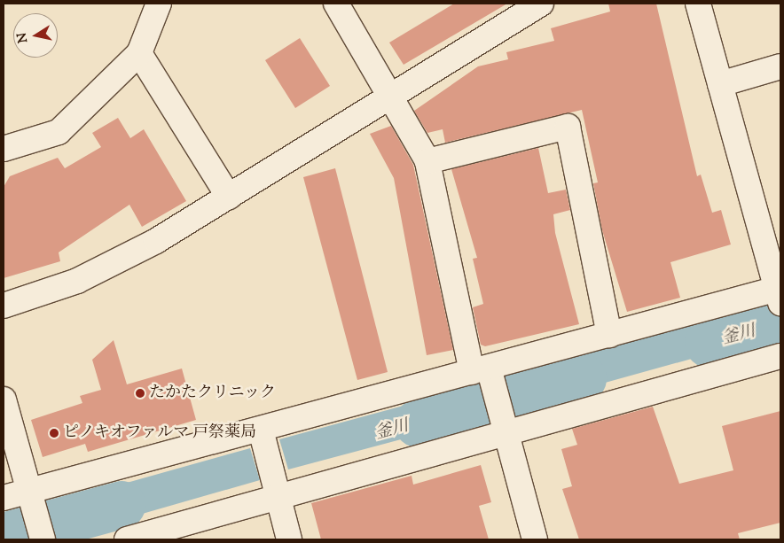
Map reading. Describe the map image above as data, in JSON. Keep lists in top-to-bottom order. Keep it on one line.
{"water":["釜川"],"places":["たかたクリニック","ピノキオファルマ 戸祭薬局"],"north":"left"}
